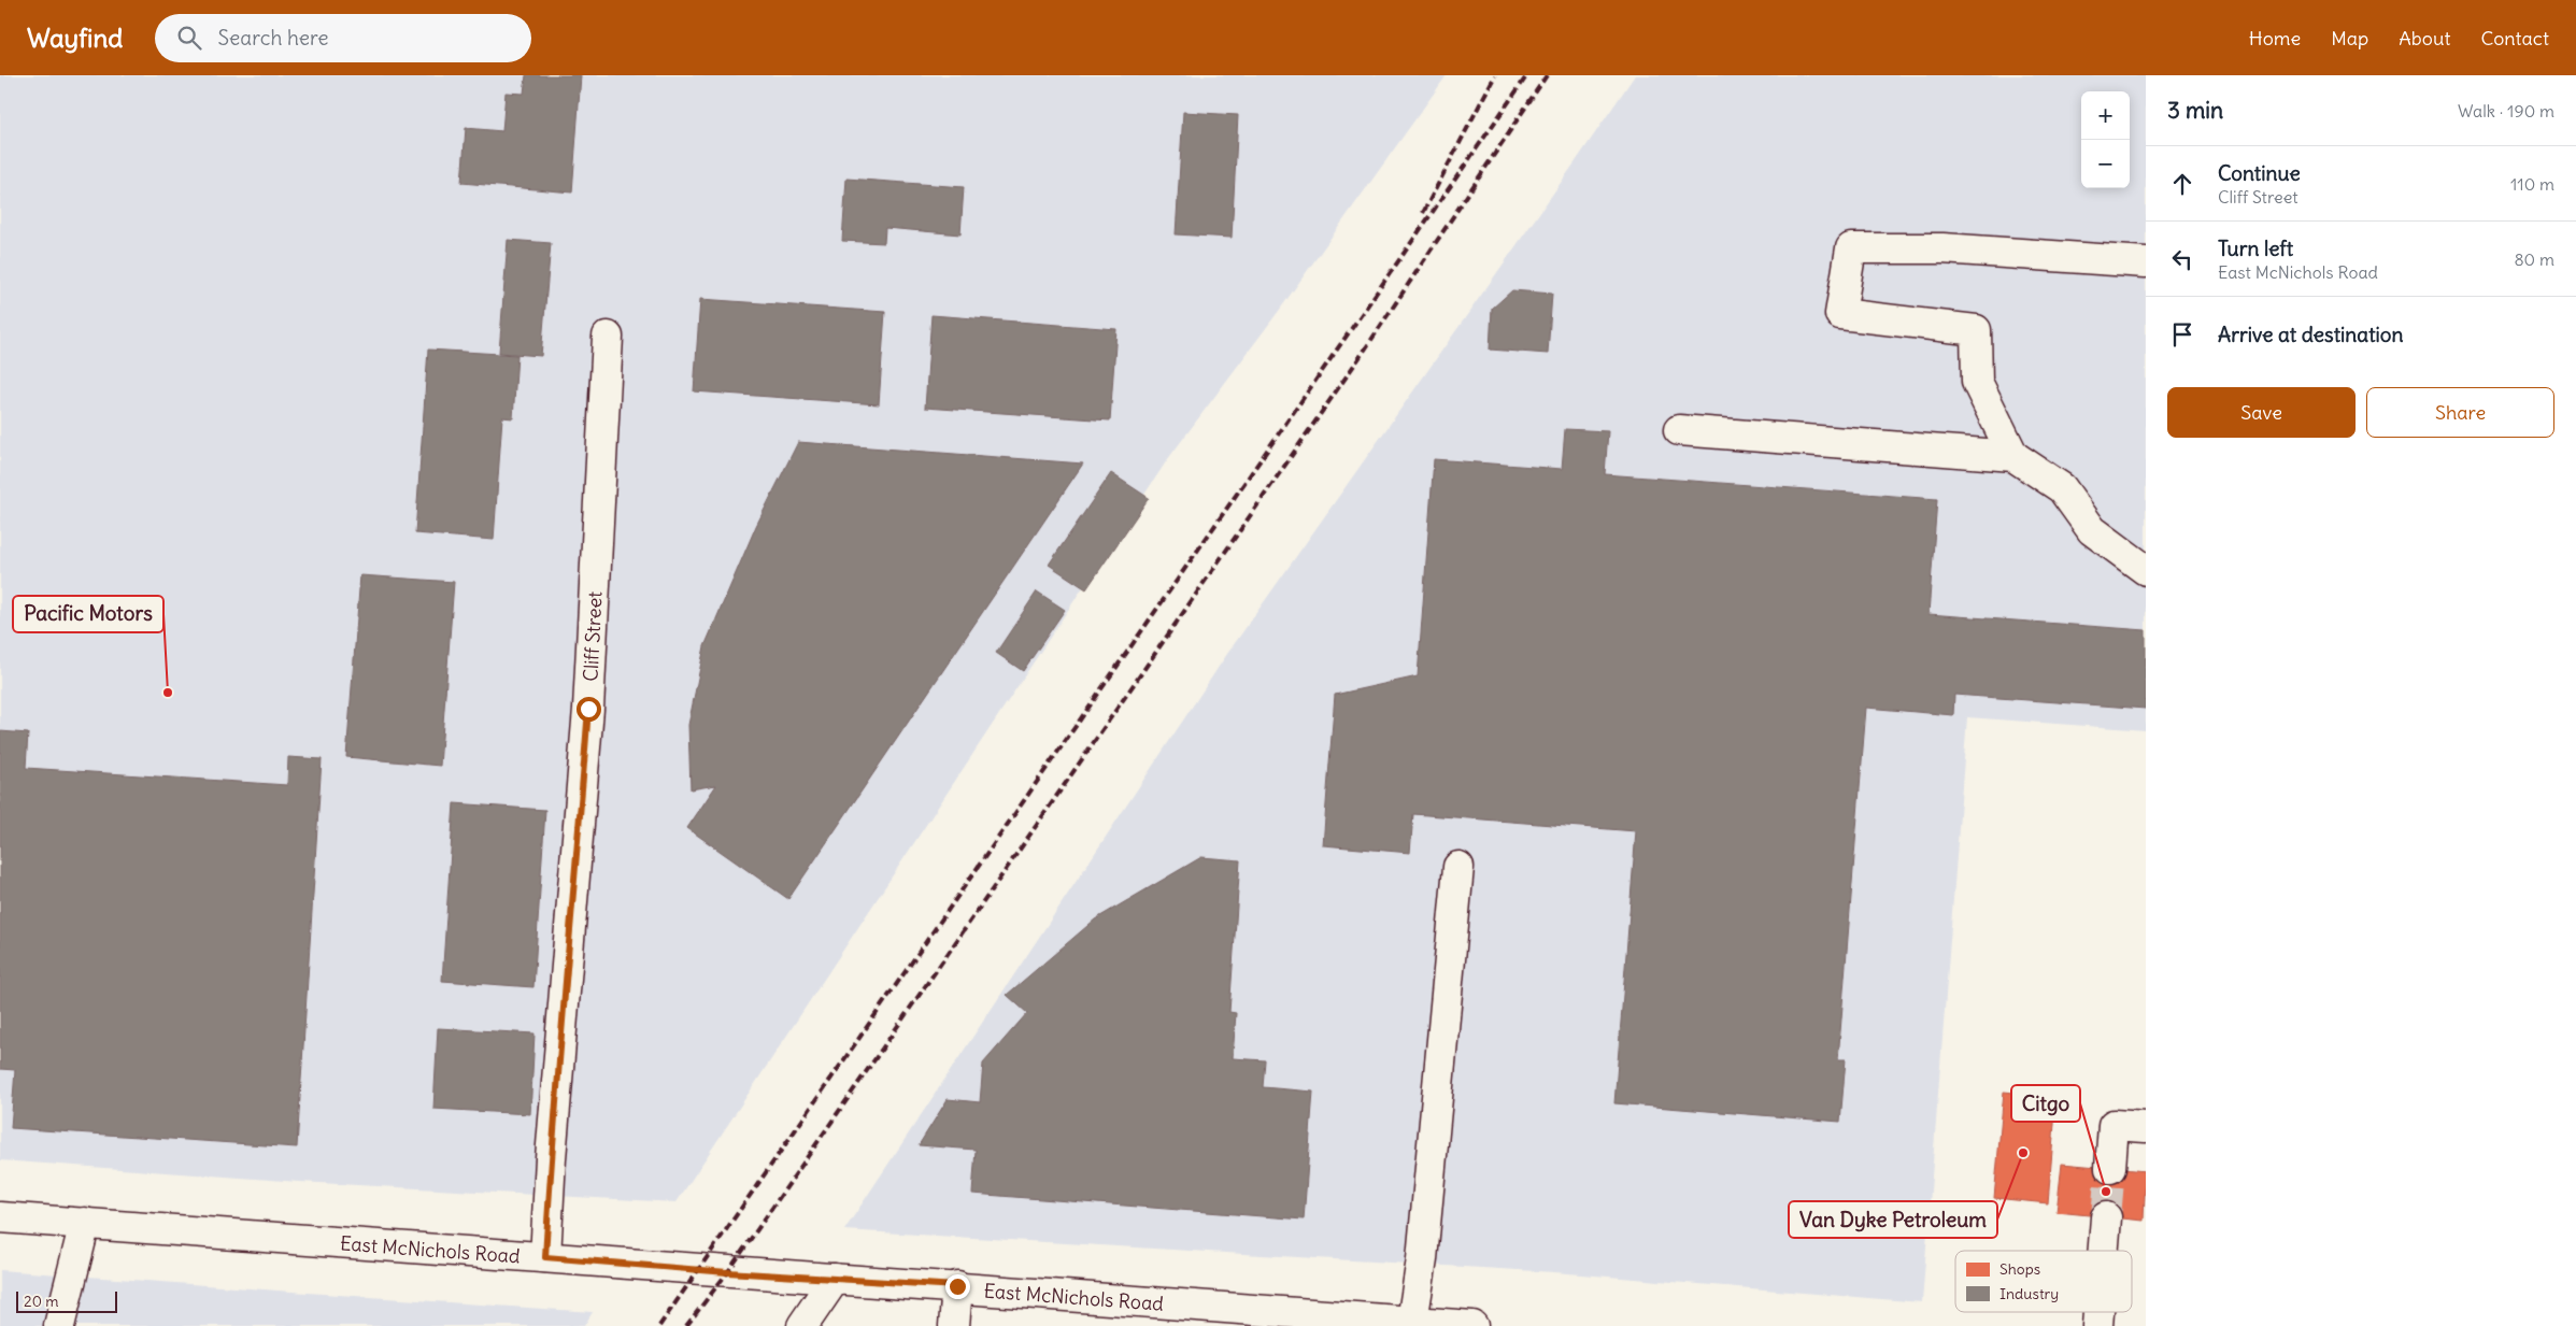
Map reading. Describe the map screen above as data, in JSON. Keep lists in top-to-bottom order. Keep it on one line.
{"streets":{"main road":["Cliff Street","East McNichols Road"]},"crossings":[["Cliff Street","East McNichols Road"]],"places":["Pacific Motors","Van Dyke Petroleum","Citgo"],"legend":["Shops","Industry"],"scale_bar":"20 m","page":{"header":"Wayfind","search":"Search here","nav":["Home","Map","About","Contact"],"heading":["3 min","Walk · 190 m"],"map_buttons":["+","−"],"list":[["Continue","Cliff Street","110 m"],["Turn left","East McNichols Road","80 m"],"Arrive at destination"],"buttons":["Save","Share"],"scale":"20 m"}}
